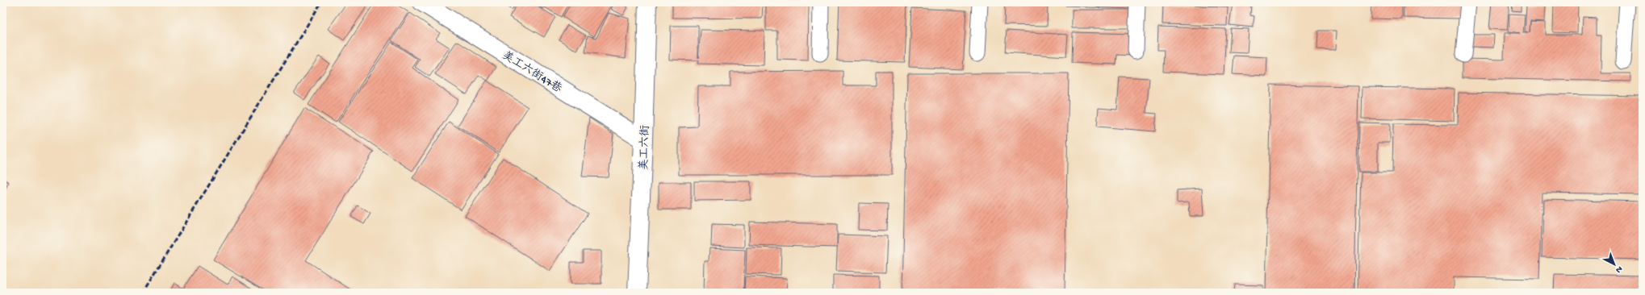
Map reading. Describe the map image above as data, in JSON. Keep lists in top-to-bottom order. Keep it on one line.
{"streets":{"street":["美工六街47巷","美工六街"]},"crossings":[["美工六街47巷","美工六街"]],"north":"bottom right"}
